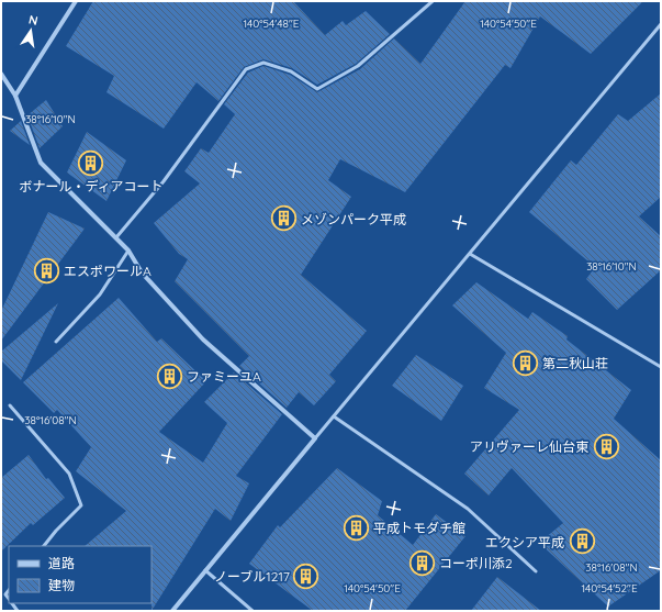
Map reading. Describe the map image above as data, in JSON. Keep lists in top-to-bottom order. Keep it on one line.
{"places":{"building":["ボナール・ディアコート","メゾンパーク平成","エスポワールA","第二秋山荘","ファミーユA","アリヴァーレ仙台東","平成トモダチ館","エクシア平成","コーポ川添2","ノーブル1217"]},"legend":["道路","建物"],"north":"top","coordinates":["140°54'48\"E","140°54'50\"E","38°16'10\"N","38°16'08\"N","140°54'52\"E"]}
